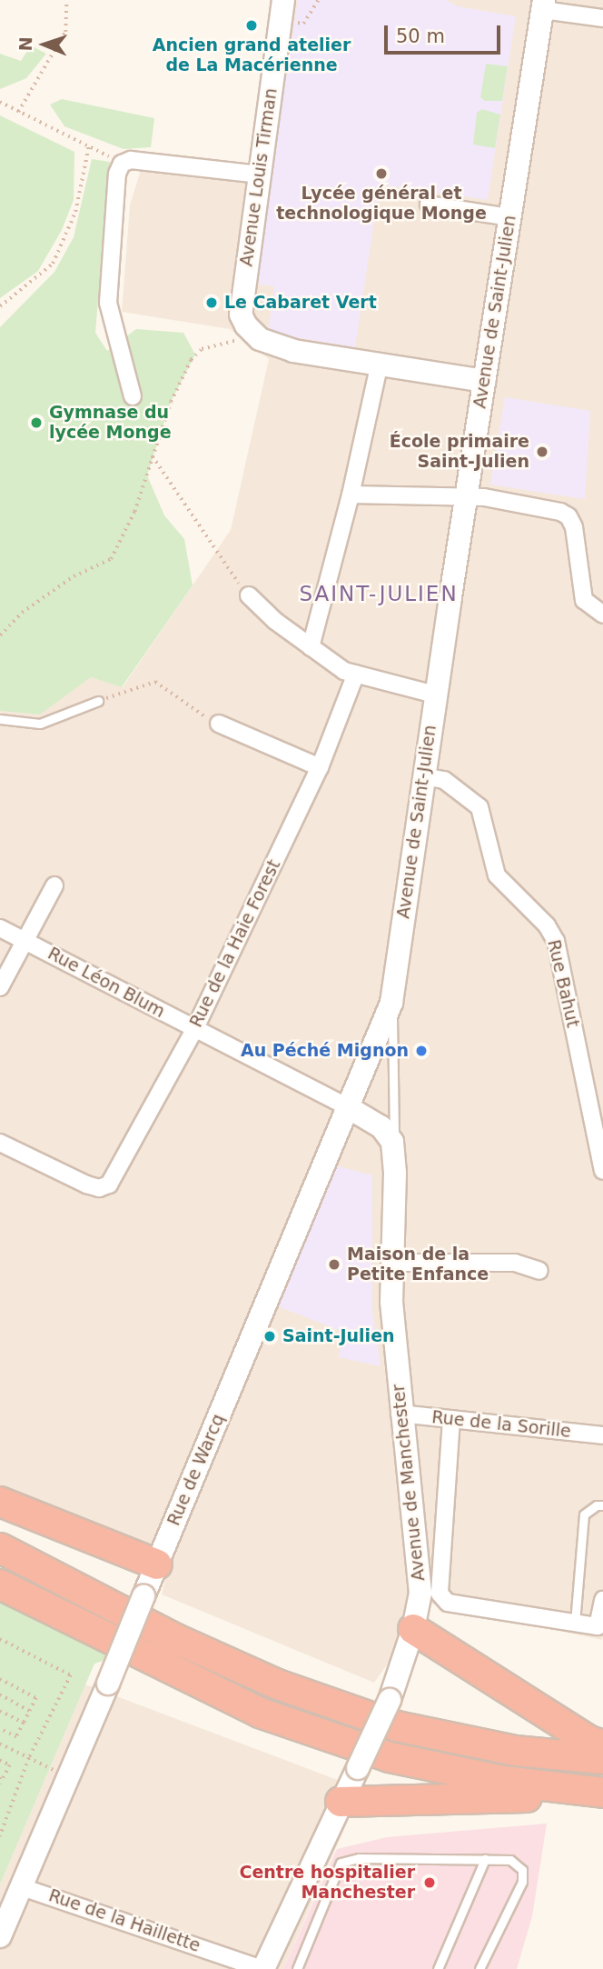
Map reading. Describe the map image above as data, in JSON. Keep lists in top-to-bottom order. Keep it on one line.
{"streets":{"main road":["Avenue Louis Tirman","Avenue de Saint-Julien","Rue de Warcq","Avenue de Manchester"],"street":["Rue de la Haie Forest","Rue Léon Blum","Rue Bahut","Rue de la Sorille","Rue de la Haillette"]},"crossings":[["Avenue de Saint-Julien","Rue Bahut"],["Avenue de Saint-Julien","Rue de Warcq"],["Avenue de Saint-Julien","Avenue de Manchester"],["Rue de la Haie Forest","Rue Léon Blum"],["Rue Léon Blum","Rue de Warcq"],["Rue de la Sorille","Avenue de Manchester"],["Rue de Warcq","Avenue de Manchester"],["Rue de Warcq","Rue de la Haillette"],["Avenue de Manchester","Rue de la Haillette"]],"districts":["SAINT-JULIEN"],"places":["Ancien grand atelier de La Macérienne","Lycée général et technologique Monge","Le Cabaret Vert","Gymnase du lycée Monge","École primaire Saint-Julien","Au Péché Mignon","Maison de la Petite Enfance","Saint-Julien","Centre hospitalier Manchester"],"scale_bar":"50 m","north":"left"}
